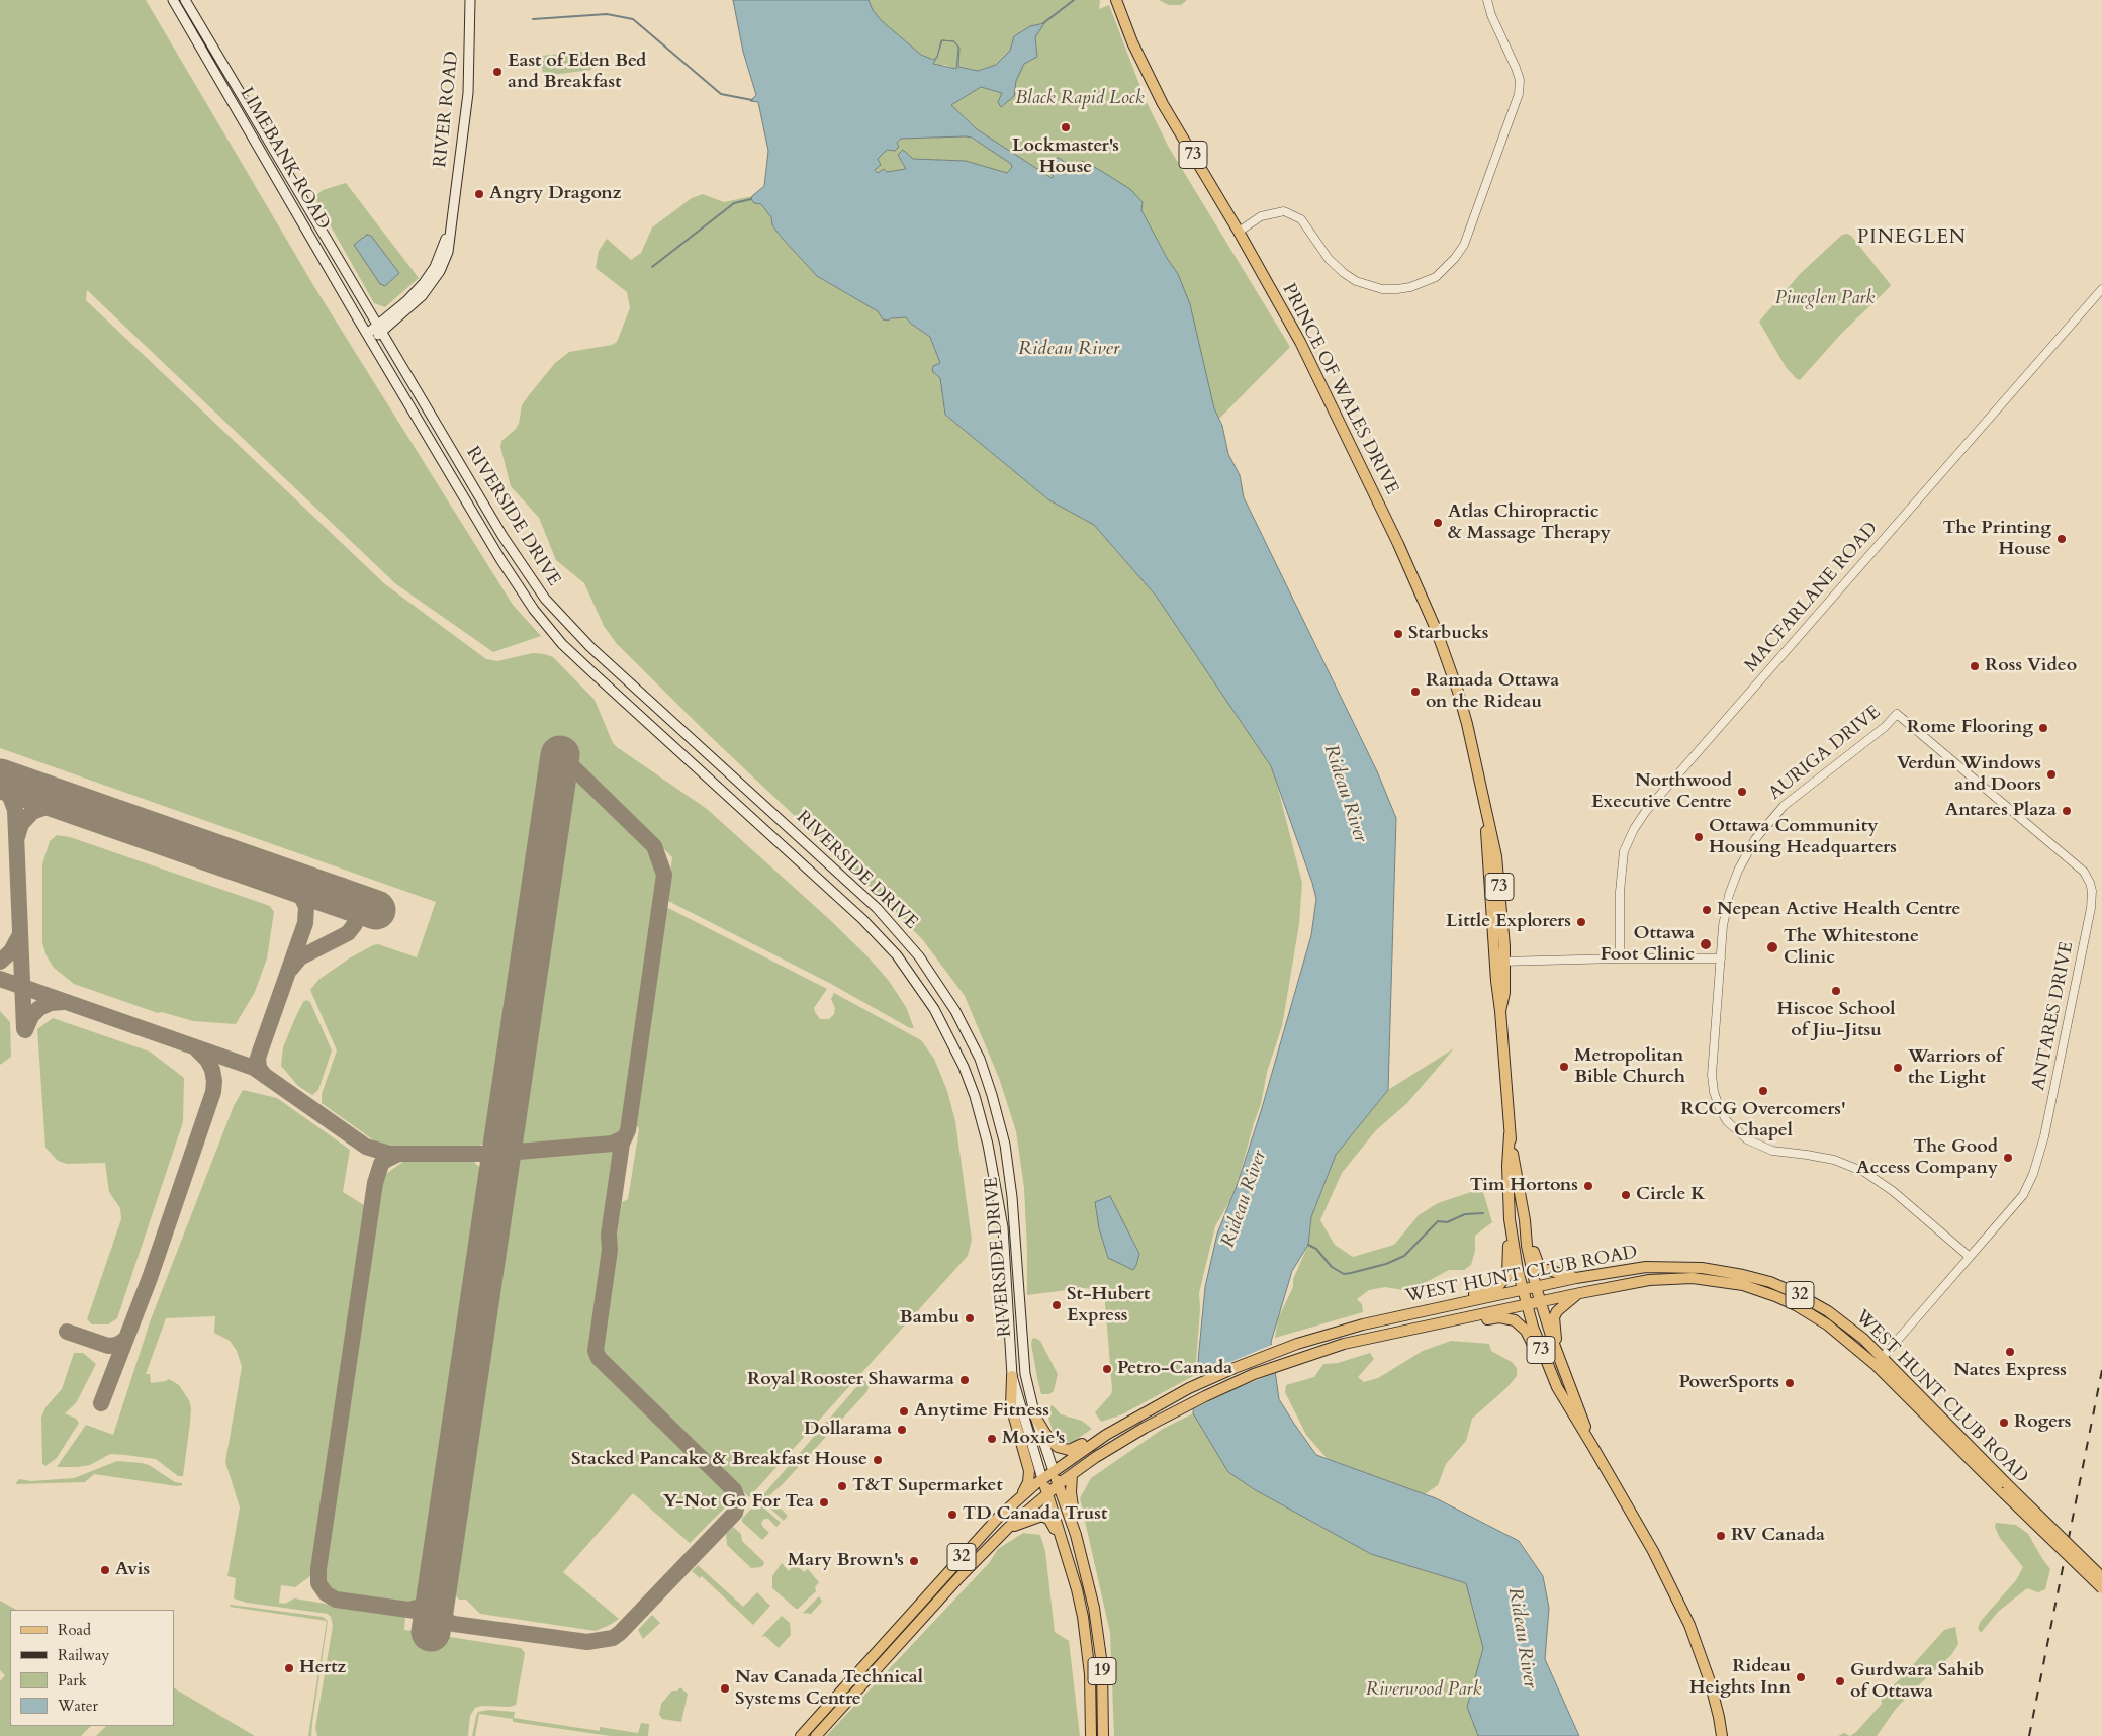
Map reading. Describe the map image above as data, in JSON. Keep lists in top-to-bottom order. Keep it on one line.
{"streets":{"main road":["RIVER ROAD","73","LIMEBANK ROAD","PRINCE OF WALES DRIVE","RIVERSIDE DRIVE","WEST HUNT CLUB ROAD","32","19"],"street":["MACFARLANE ROAD","AURIGA DRIVE","ANTARES DRIVE"]},"crossings":[["RIVER ROAD","LIMEBANK ROAD"],["RIVER ROAD","RIVERSIDE DRIVE"],["LIMEBANK ROAD","RIVERSIDE DRIVE"],["PRINCE OF WALES DRIVE","WEST HUNT CLUB ROAD"],["RIVERSIDE DRIVE","32"],["AURIGA DRIVE","ANTARES DRIVE"],["ANTARES DRIVE","WEST HUNT CLUB ROAD"],["WEST HUNT CLUB ROAD","32"]],"districts":["PINEGLEN"],"water":["Rideau River"],"parks":["Black Rapid Lock","Pineglen Park","Riverwood Park"],"places":["East of Eden Bed and Breakfast","Lockmaster's House","Angry Dragonz","Atlas Chiropractic & Massage Therapy","The Printing House","Starbucks","Ross Video","Ramada Ottawa on the Rideau","Rome Flooring","Verdun Windows and Doors","Northwood Executive Centre","Antares Plaza","Ottawa Community Housing Headquarters","Nepean Active Health Centre","Little Explorers","Ottawa Foot Clinic","The Whitestone Clinic","Hiscoe School of Jiu-Jitsu","Metropolitan Bible Church","Warriors of the Light","RCCG Overcomers' Chapel","The Good Access Company","Tim Hortons","Circle K","St-Hubert Express","Bambu","Nates Express","Petro-Canada","Royal Rooster Shawarma","PowerSports","Anytime Fitness","Rogers","Dollarama","Moxie's","Stacked Pancake & Breakfast House","T&T Supermarket","Y-Not Go For Tea","TD Canada Trust","RV Canada","Mary Brown's","Avis","Hertz","Rideau Heights Inn","Gurdwara Sahib of Ottawa","Nav Canada Technical Systems Centre"],"legend":["Road","Railway","Park","Water"]}
